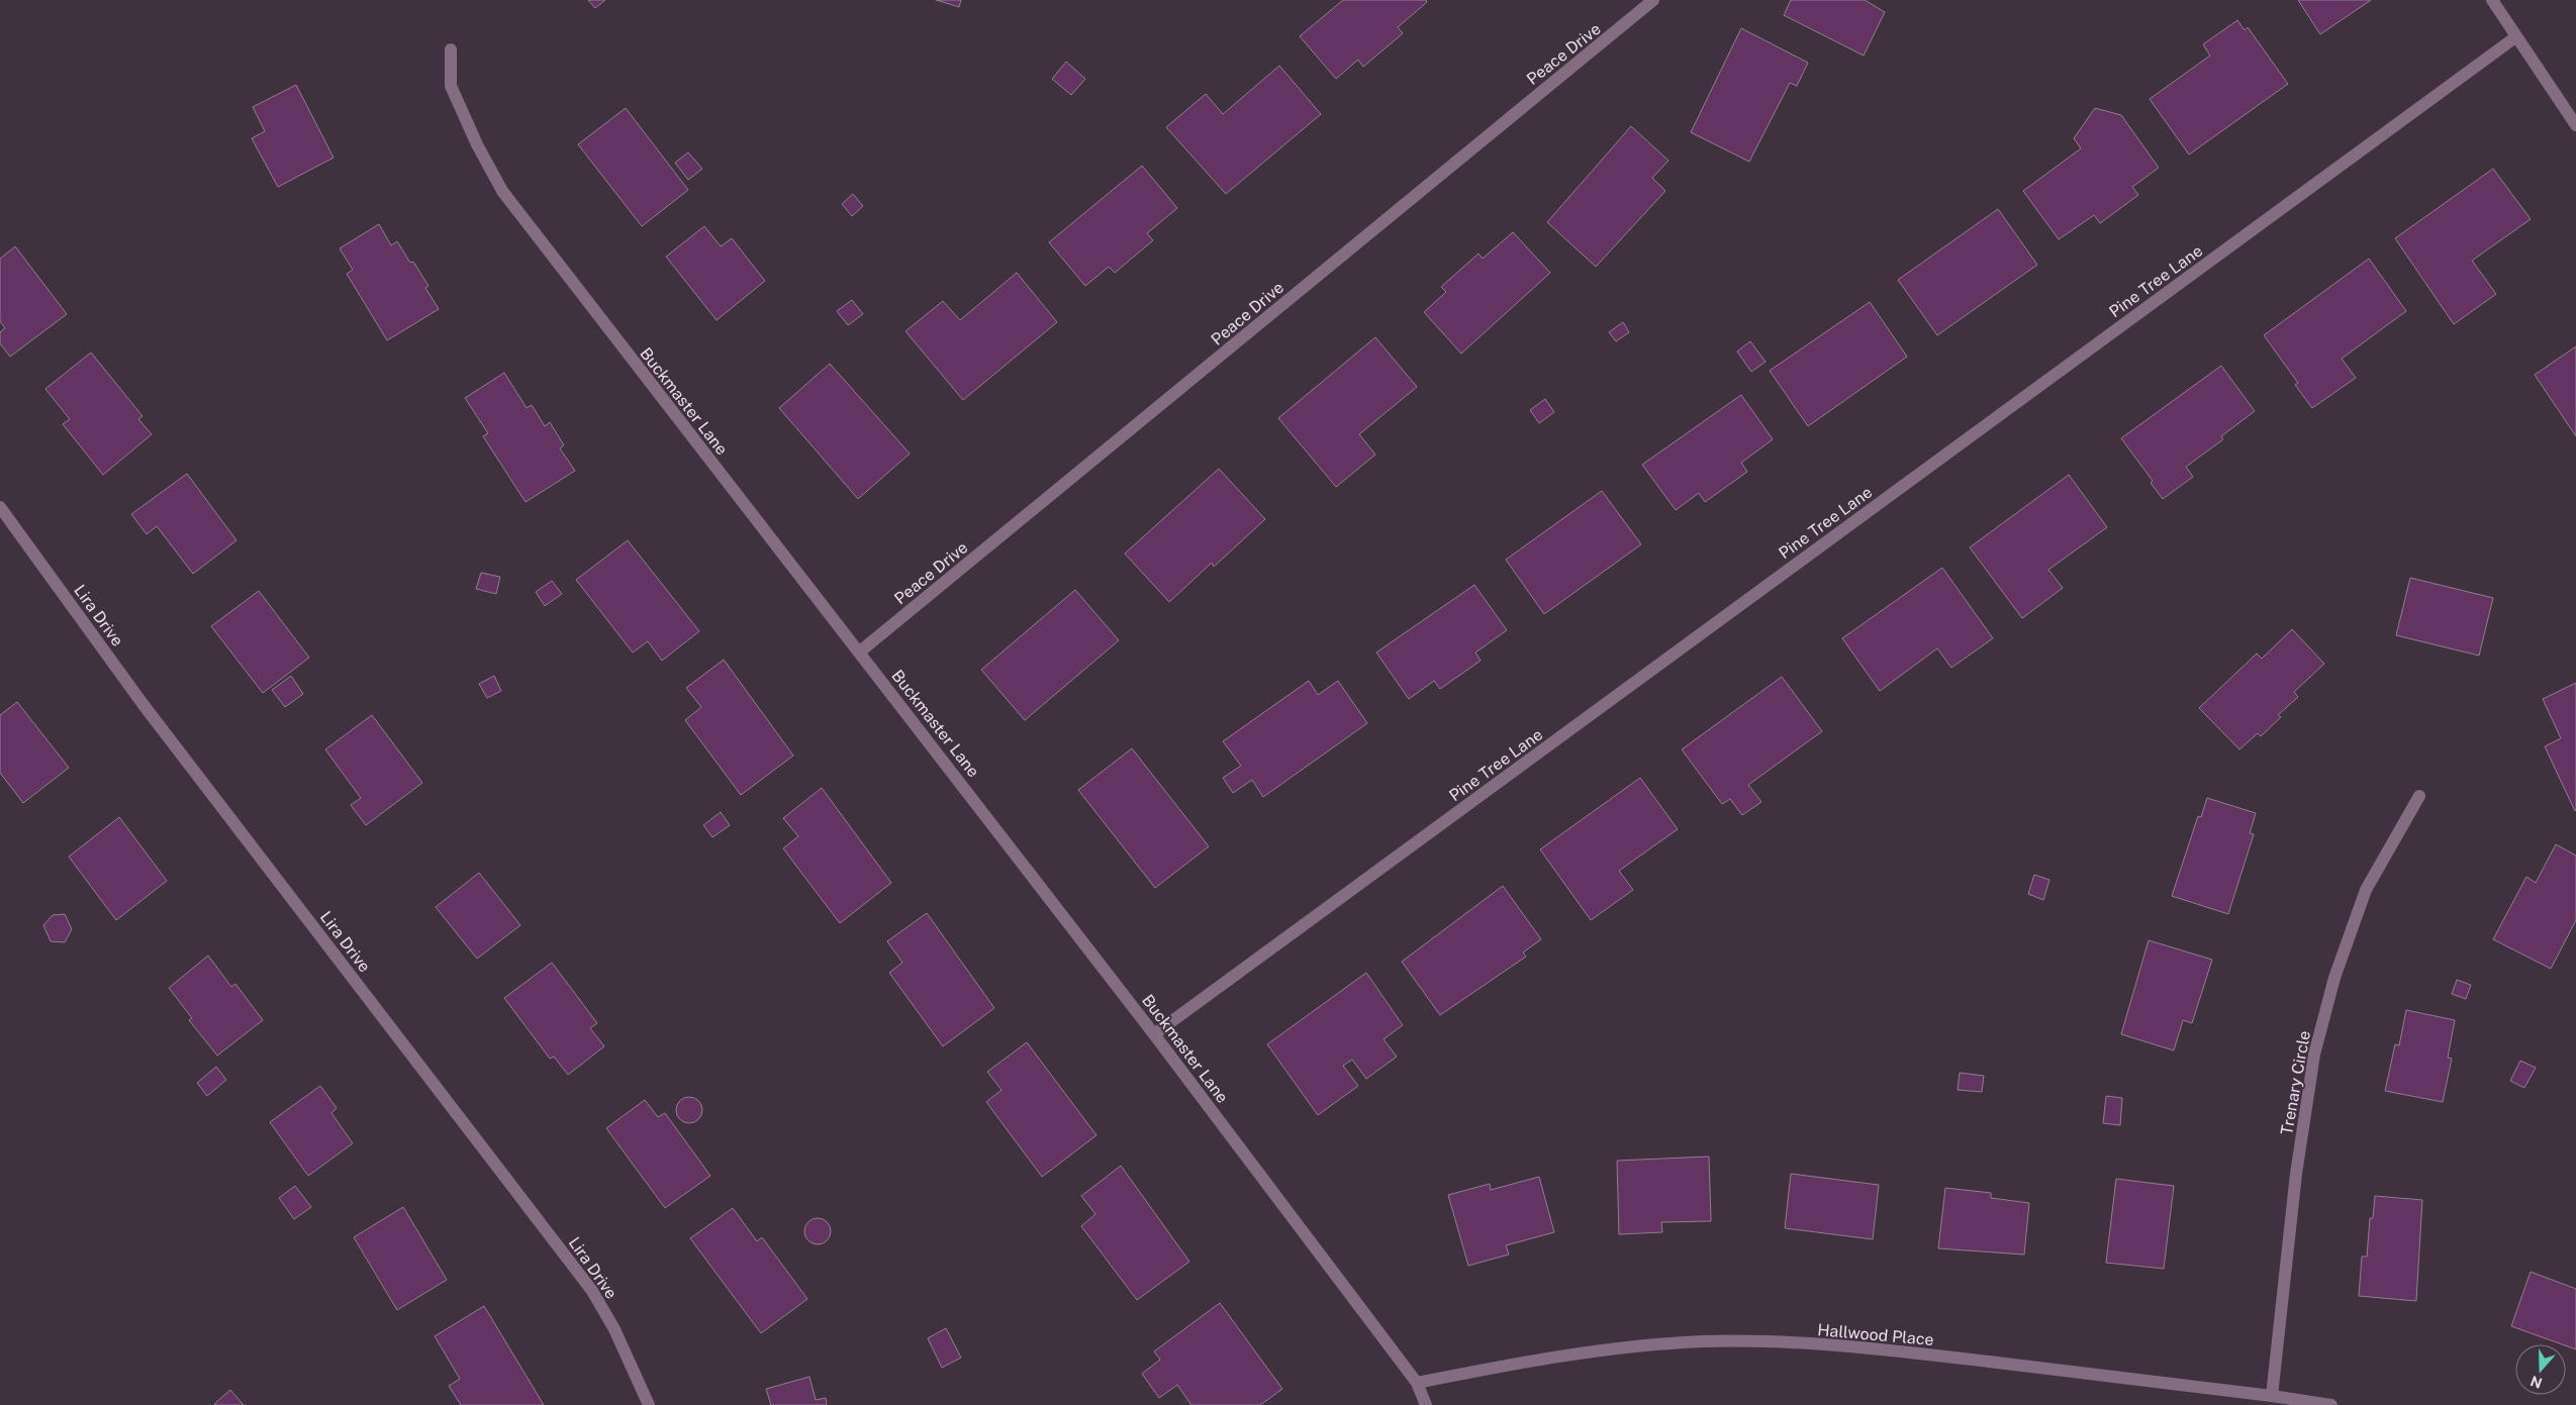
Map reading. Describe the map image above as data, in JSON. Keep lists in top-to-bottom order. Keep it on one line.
{"streets":{"street":["Peace Drive","Pine Tree Lane","Buckmaster Lane","Lira Drive","Trenary Circle","Hallwood Place"]},"crossings":[["Peace Drive","Buckmaster Lane"],["Pine Tree Lane","Buckmaster Lane"],["Buckmaster Lane","Hallwood Place"],["Trenary Circle","Hallwood Place"]],"north":"bottom"}
